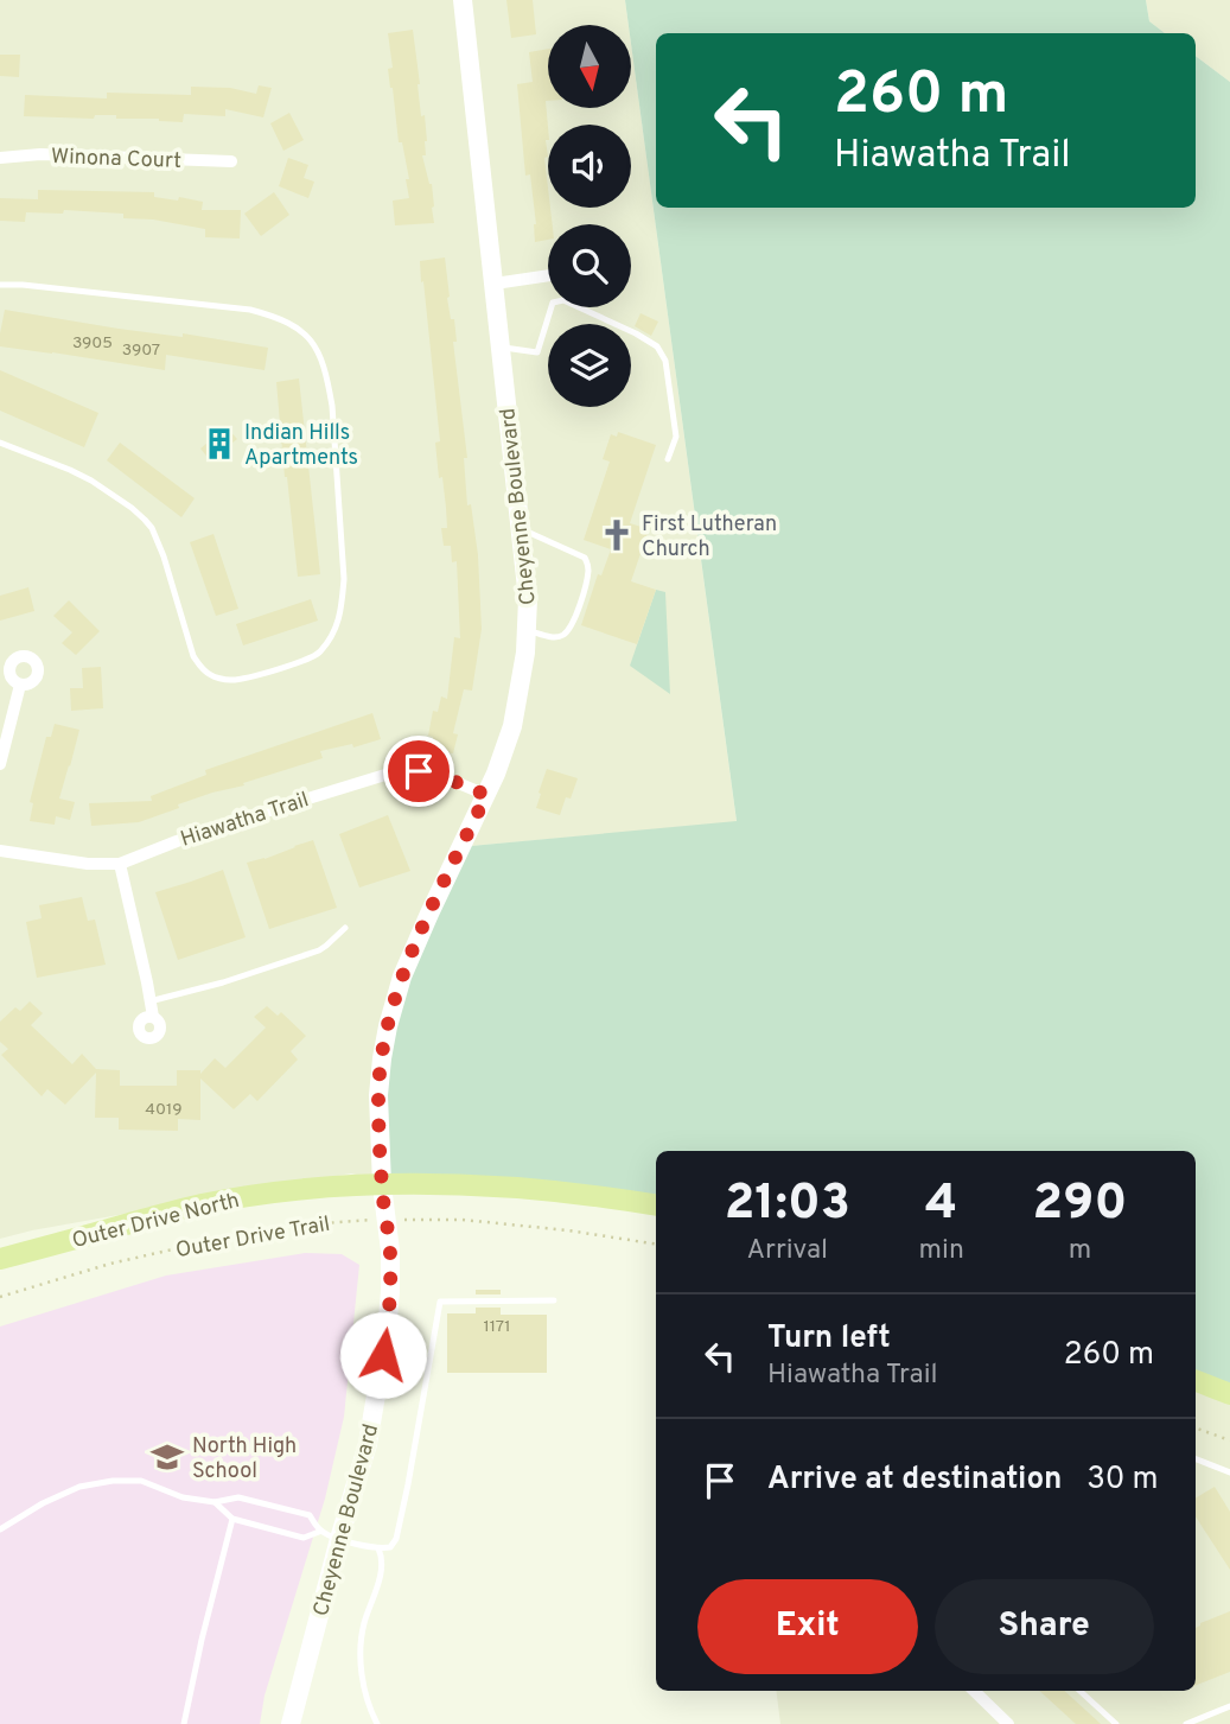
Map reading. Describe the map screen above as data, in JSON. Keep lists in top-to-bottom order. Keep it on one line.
{"streets":{"main road":["Outer Drive North"],"street":["Winona Court","Cheyenne Boulevard","Hiawatha Trail"],"path":["Outer Drive Trail"]},"crossings":[["Cheyenne Boulevard","Hiawatha Trail"],["Cheyenne Boulevard","Outer Drive North"],["Cheyenne Boulevard","Outer Drive Trail"]],"places":{"building":["Indian Hills Apartments"],"church":["First Lutheran Church"],"school or university":["North High School"]},"house_numbers":["3905","3907","4019","1171"],"north":"bottom","page":{"turn":["260 m","Hiawatha Trail"],"eta":["21:03","Arrival","4","min","290","m"],"list":[{"name":"Turn left","note":"Hiawatha Trail","value":"260 m"},{"name":"Arrive at destination","value":"30 m"}],"buttons":["Exit","Share"]}}
